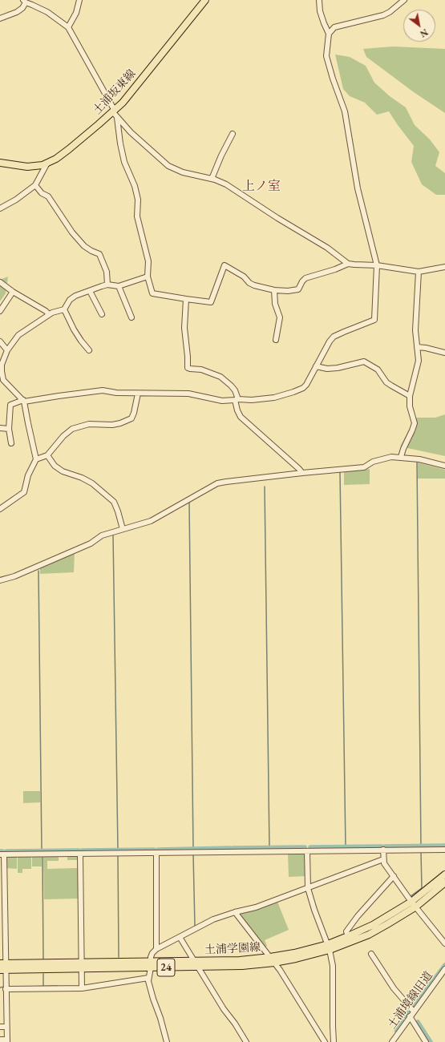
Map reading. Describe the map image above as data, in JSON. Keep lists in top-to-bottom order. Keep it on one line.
{"streets":{"main road":["土浦坂東線","土浦学園線","24"],"street":["土浦境線旧道"]},"districts":["上ノ室"],"north":"bottom right"}
